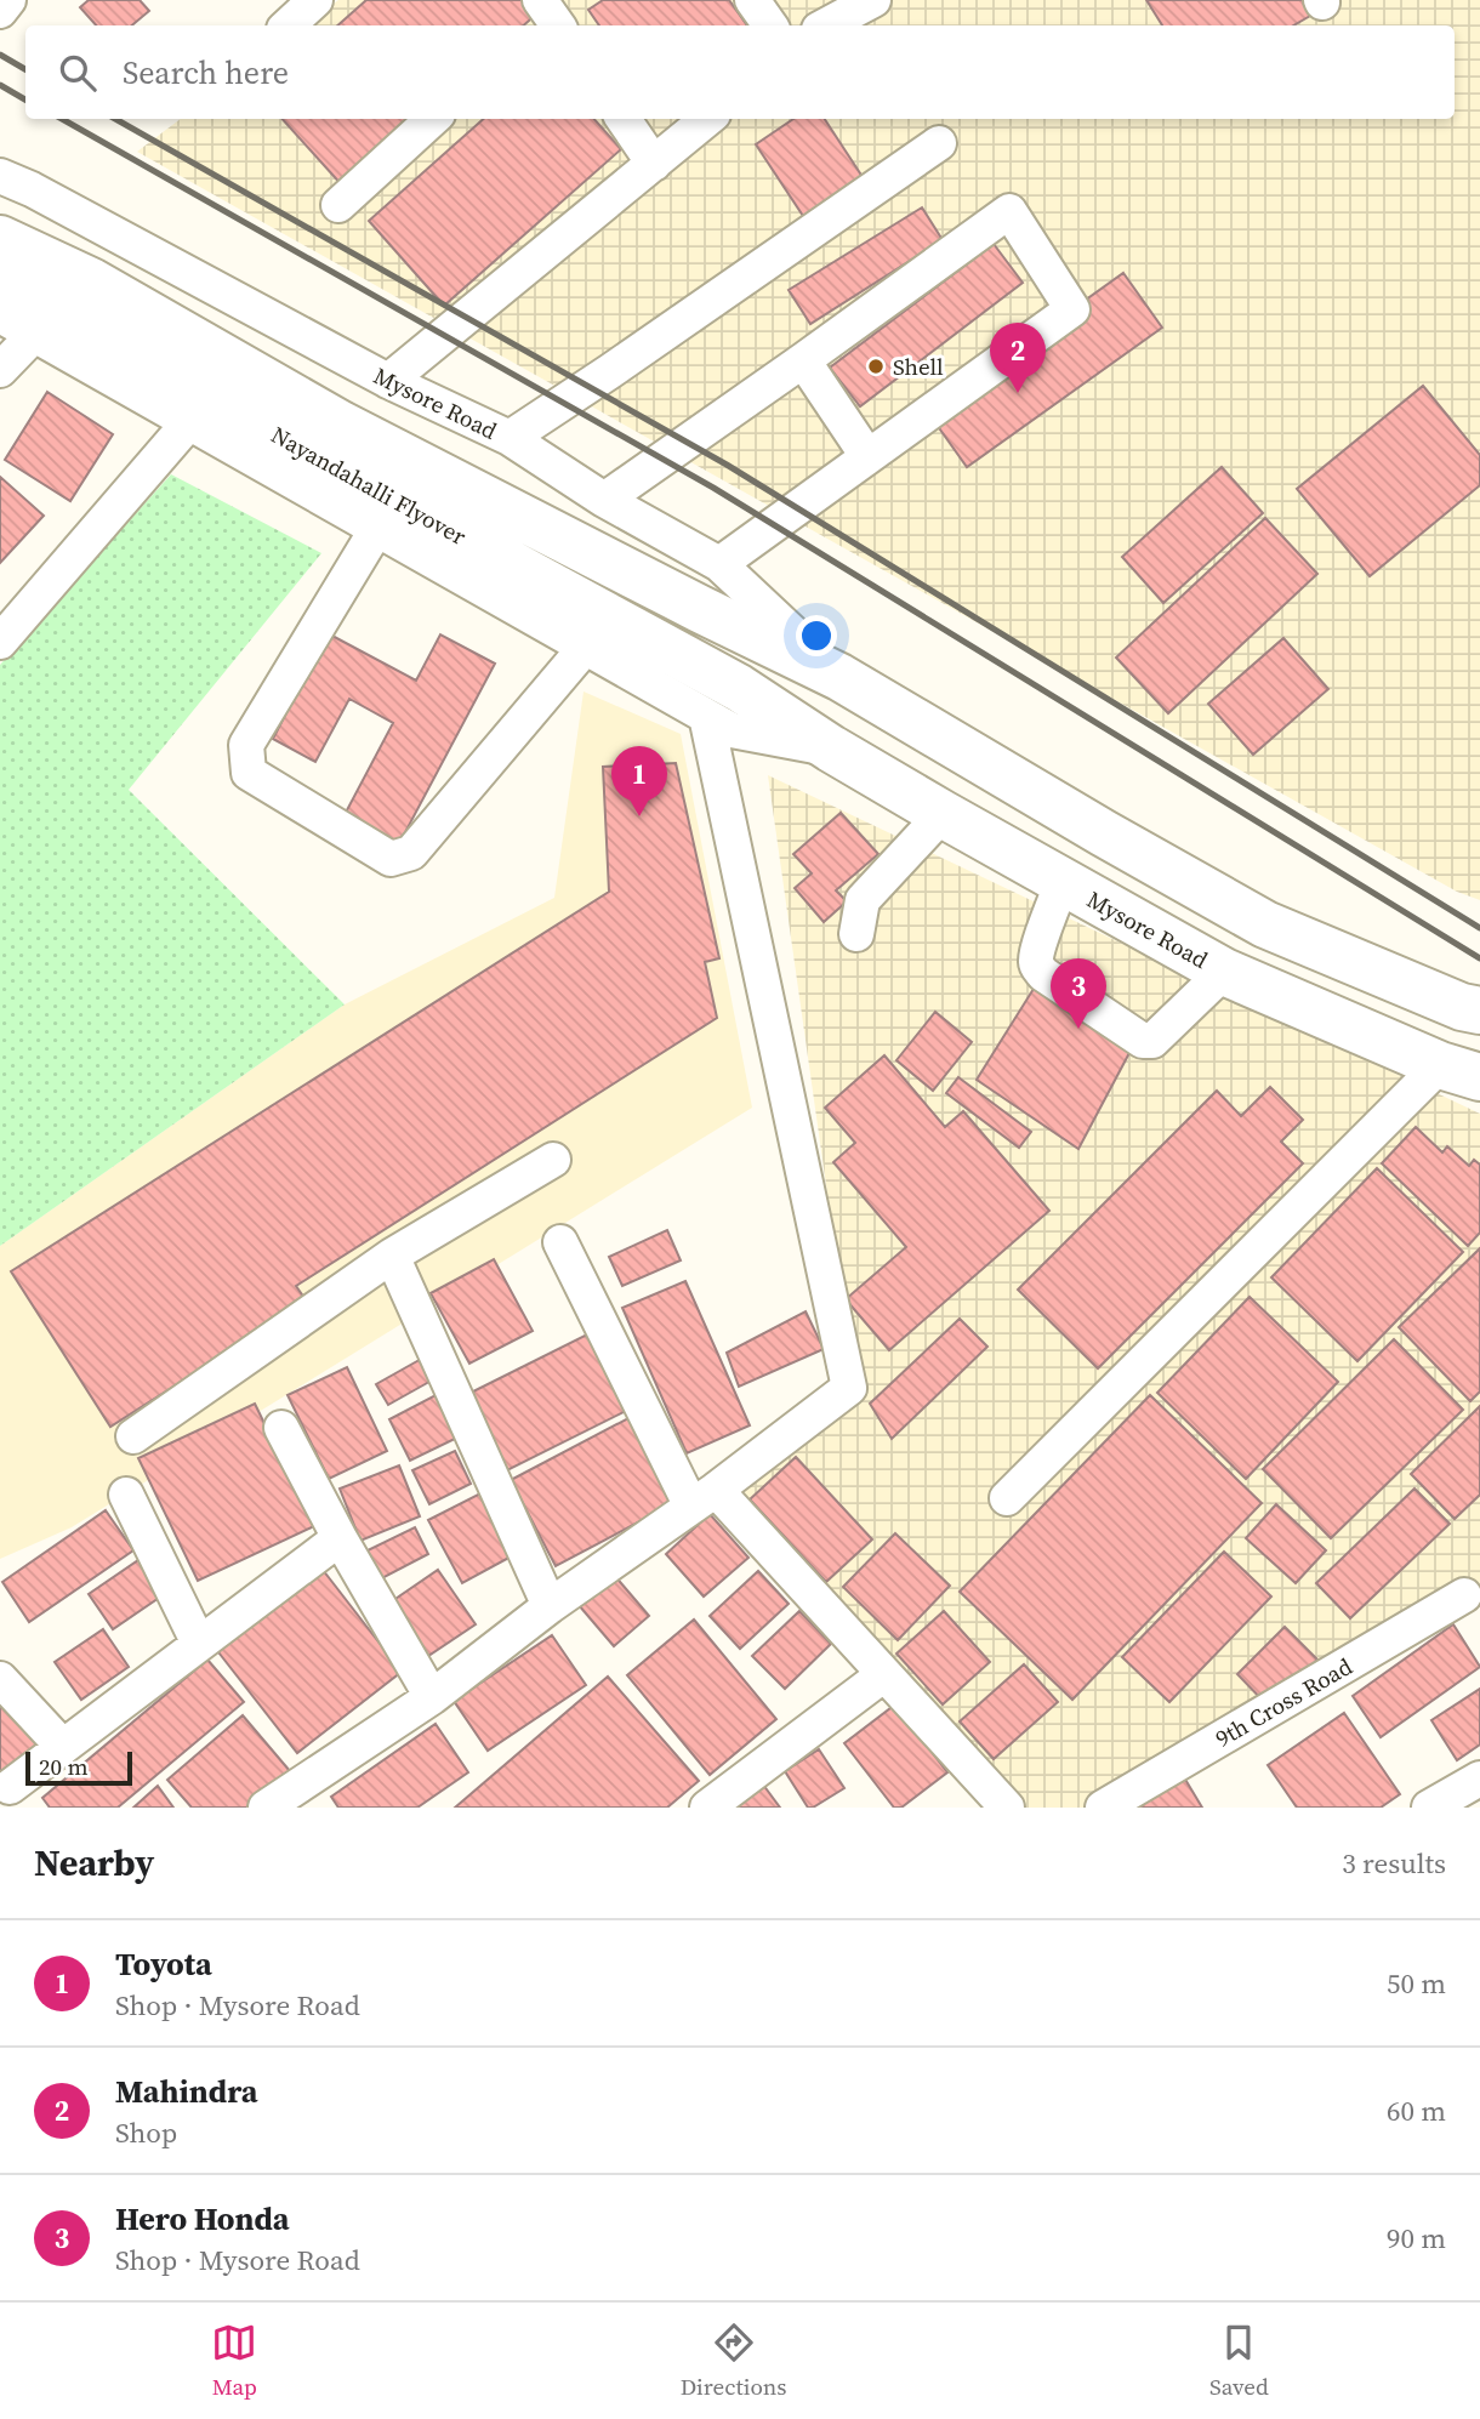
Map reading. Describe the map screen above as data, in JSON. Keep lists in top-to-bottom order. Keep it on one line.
{"streets":{"highway":["Mysore Road","Nayandahalli Flyover"],"street":["9th Cross Road"]},"crossings":[["Mysore Road","Nayandahalli Flyover"]],"places":["Shell"],"scale_bar":"20 m","page":{"search":"Search here","pins":["2","1","3"],"scale":"20 m","heading":["Nearby","3 results"],"list":[{"mark":"1","name":"Toyota","note":"Shop · Mysore Road","value":"50 m"},{"mark":"2","name":"Mahindra","note":"Shop","value":"60 m"},{"mark":"3","name":"Hero Honda","note":"Shop · Mysore Road","value":"90 m"}],"nav":["Map","Directions","Saved"]}}
